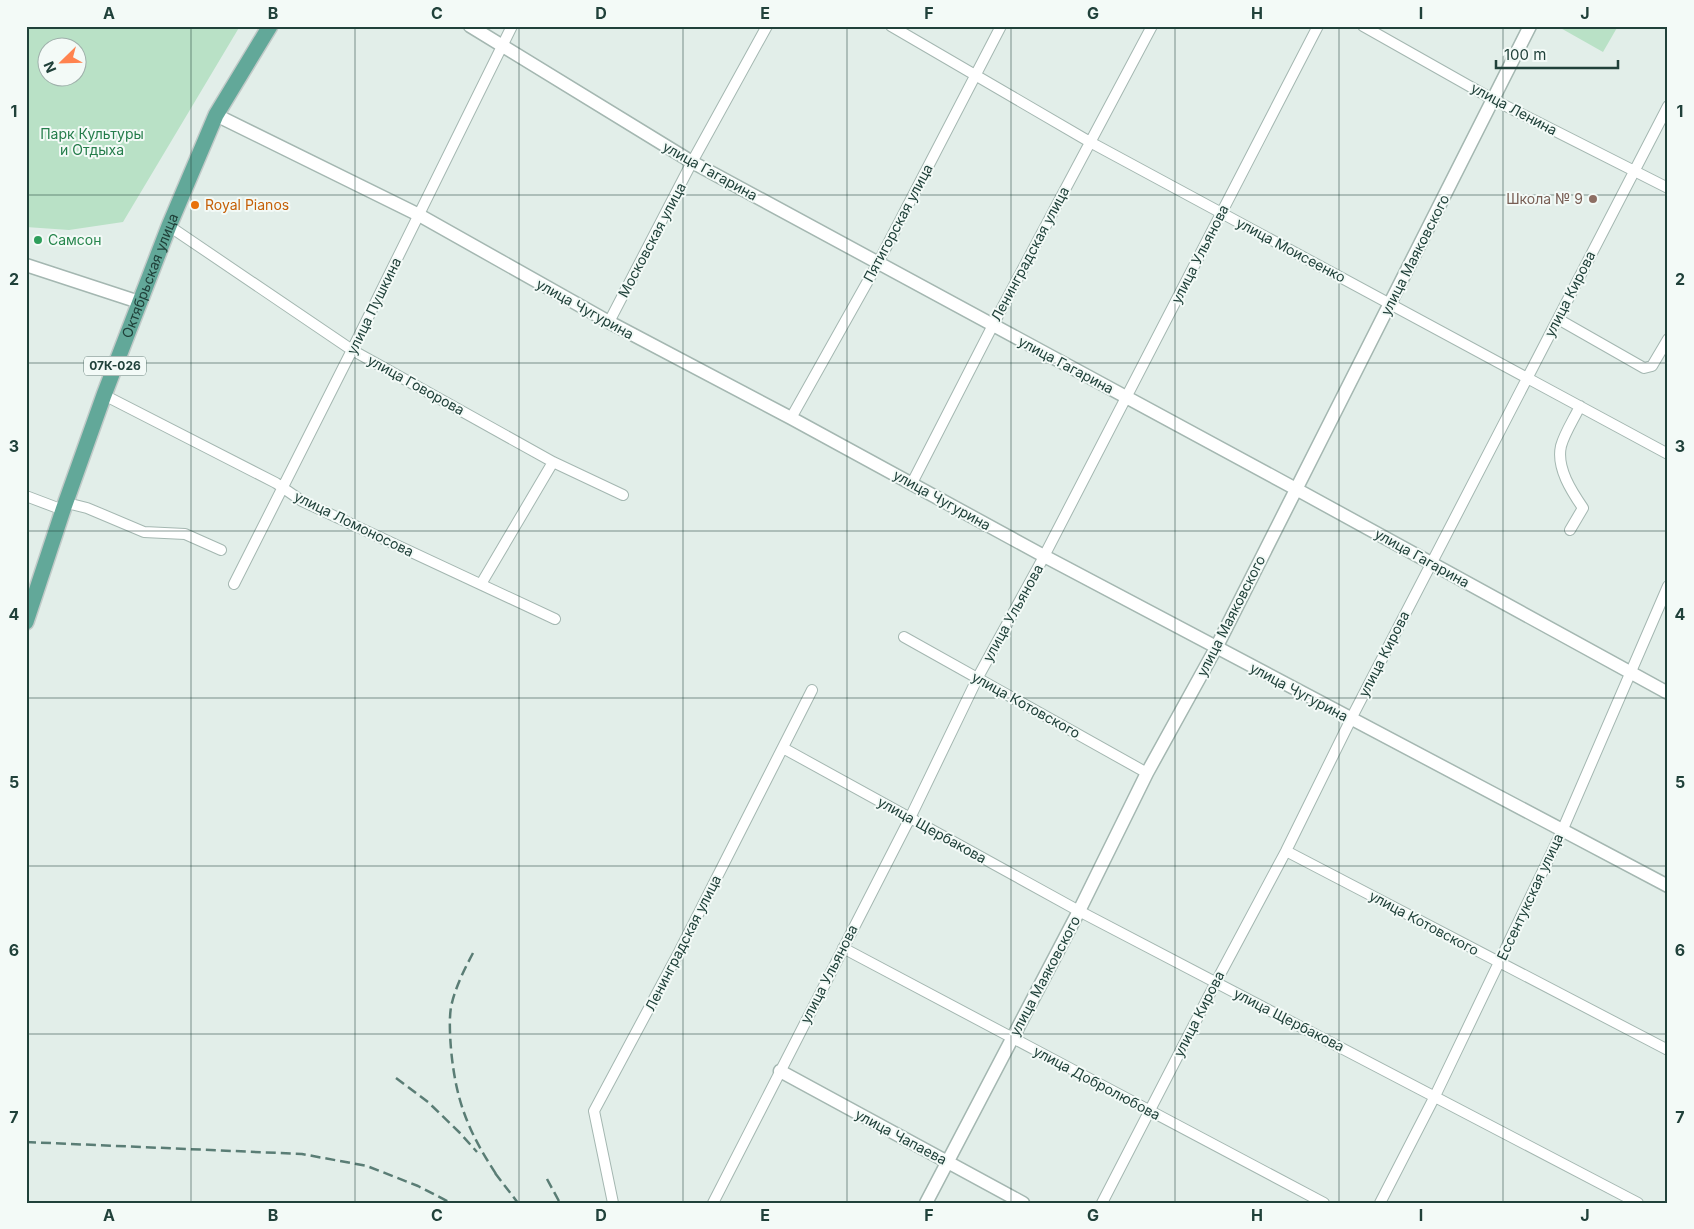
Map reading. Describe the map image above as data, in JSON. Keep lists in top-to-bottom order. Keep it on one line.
{"streets":{"main road":["Октябрьская улица","07К-026"],"street":["улица Ленина","улица Гагарина","Пятигорская улица","Московская улица","улица Моисеенко","Ленинградская улица","улица Ульянова","улица Маяковского","улица Кирова","улица Пушкина","улица Чугурина","улица Говорова","улица Ломоносова","улица Котовского","улица Щербакова","Ессентукская улица","улица Добролюбова","улица Чапаева"]},"crossings":[["улица Ленина","улица Маяковского"],["улица Ленина","улица Кирова"],["улица Гагарина","Пятигорская улица"],["улица Гагарина","Московская улица"],["улица Гагарина","Ленинградская улица"],["улица Гагарина","улица Ульянова"],["улица Гагарина","улица Маяковского"],["улица Гагарина","улица Кирова"],["улица Гагарина","улица Пушкина"],["улица Гагарина","Ессентукская улица"],["Пятигорская улица","улица Моисеенко"],["Пятигорская улица","улица Чугурина"],["Московская улица","улица Чугурина"],["улица Моисеенко","Ленинградская улица"],["улица Моисеенко","улица Ульянова"],["улица Моисеенко","улица Маяковского"],["улица Моисеенко","улица Кирова"],["Ленинградская улица","улица Чугурина"],["Ленинградская улица","улица Щербакова"],["улица Ульянова","улица Чугурина"],["улица Ульянова","улица Котовского"],["улица Ульянова","улица Щербакова"],["улица Ульянова","улица Добролюбова"],["улица Ульянова","улица Чапаева"],["улица Маяковского","улица Чугурина"],["улица Маяковского","улица Котовского"],["улица Маяковского","улица Щербакова"],["улица Маяковского","улица Добролюбова"],["улица Маяковского","улица Чапаева"],["Октябрьская улица","улица Чугурина"],["Октябрьская улица","улица Говорова"],["Октябрьская улица","улица Ломоносова"],["улица Кирова","улица Чугурина"],["улица Кирова","улица Котовского"],["улица Кирова","улица Щербакова"],["улица Кирова","улица Добролюбова"],["улица Пушкина","улица Чугурина"],["улица Пушкина","улица Говорова"],["улица Пушкина","улица Ломоносова"],["улица Чугурина","Ессентукская улица"],["улица Котовского","Ессентукская улица"],["улица Щербакова","Ессентукская улица"]],"parks":["Парк Культуры и Отдыха"],"places":["Школа № 9","Royal Pianos","Самсон"],"scale_bar":"100 m","north":"bottom left","grid":{"columns":["A","B","C","D","E","F","G","H","I","J"],"rows":["1","2","3","4","5","6","7"]}}
